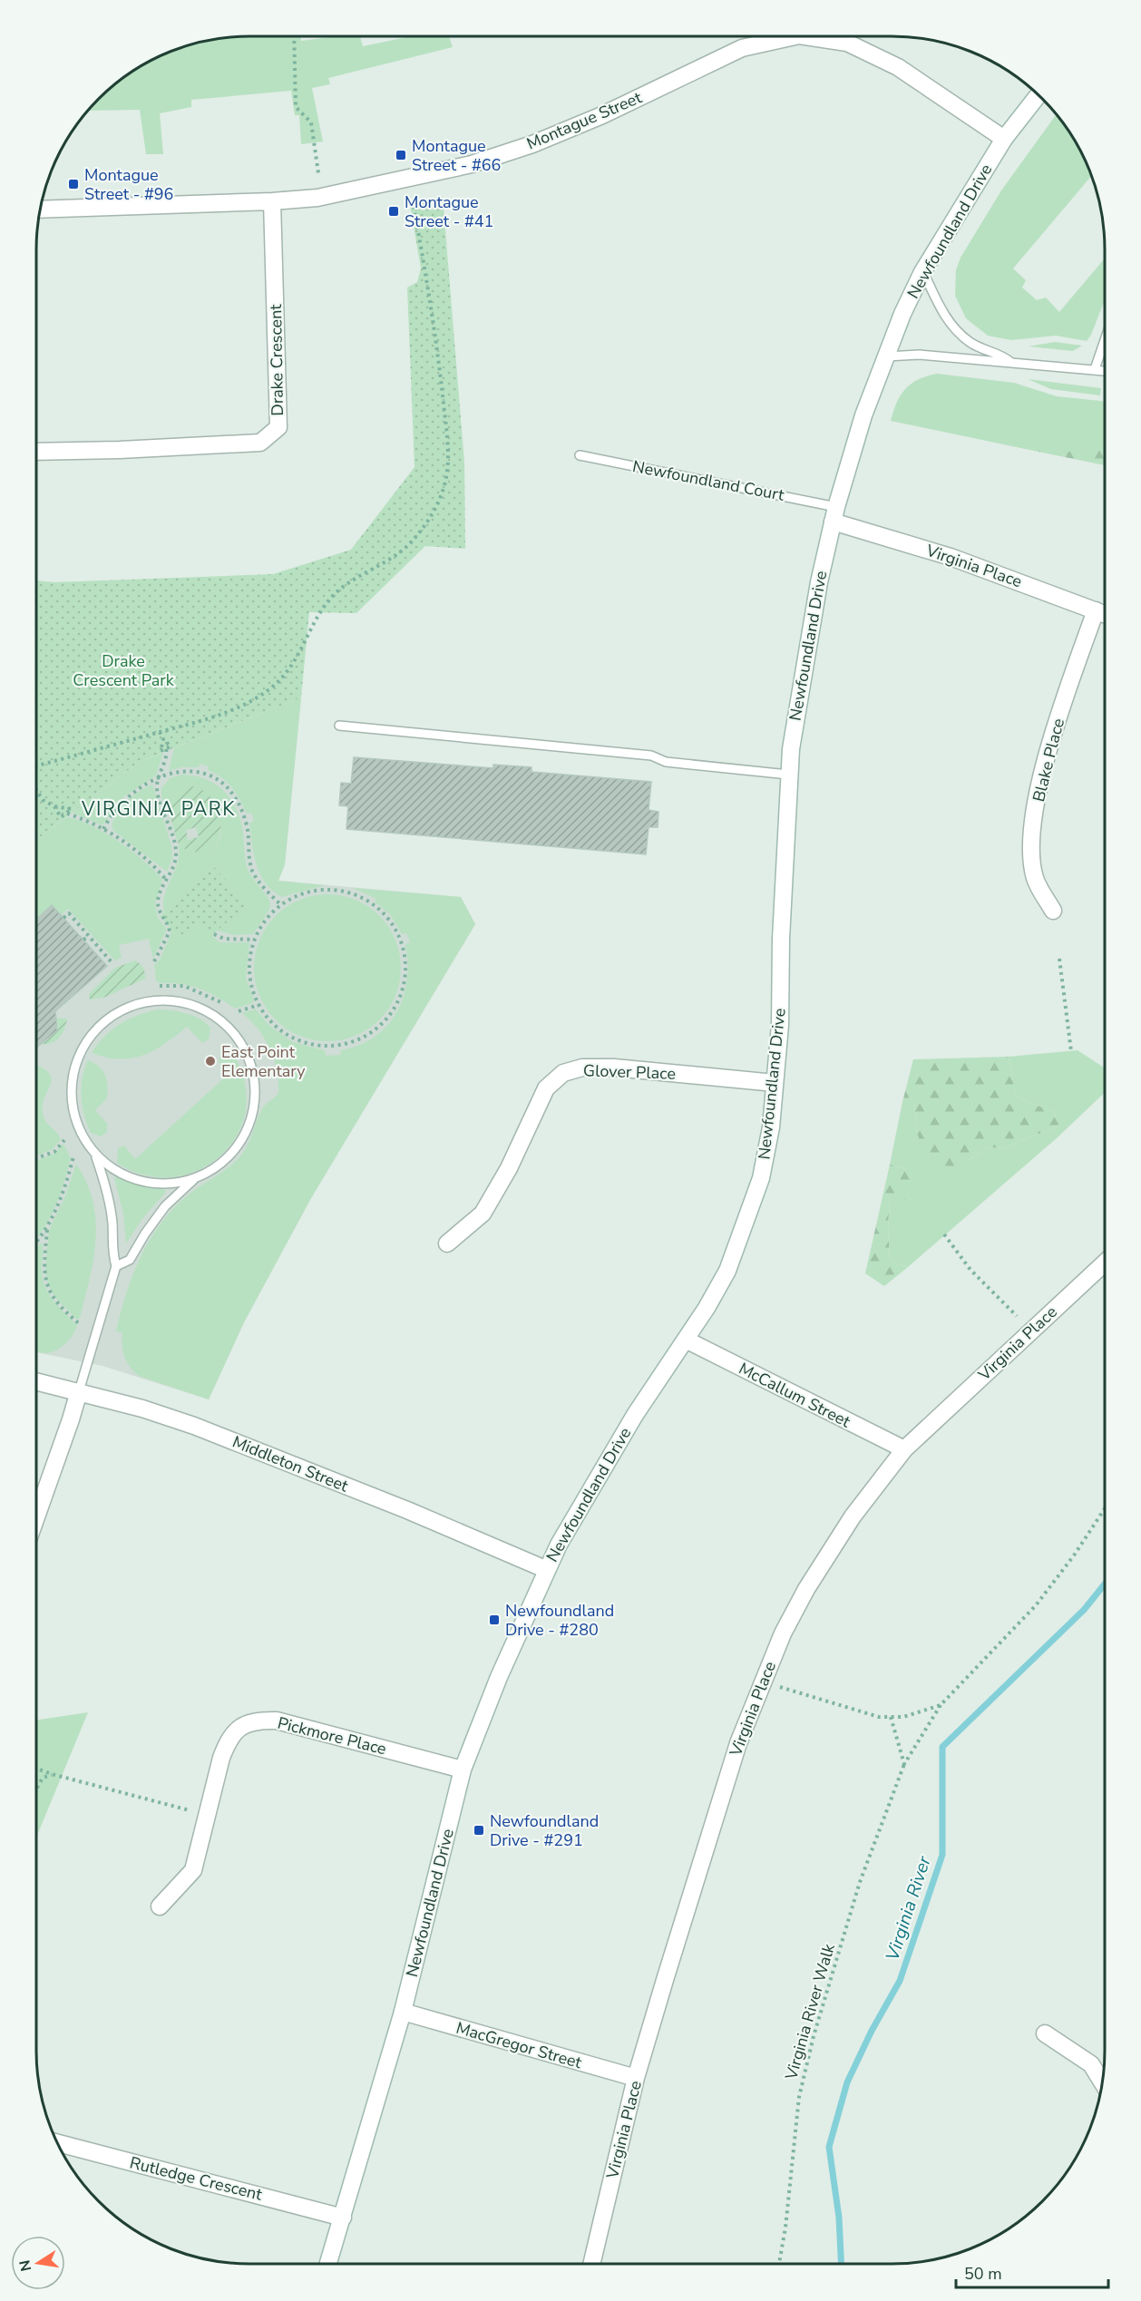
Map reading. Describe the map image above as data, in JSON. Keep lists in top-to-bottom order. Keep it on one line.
{"streets":{"street":["Montague Street","Newfoundland Drive","Drake Crescent","Virginia Place","Blake Place","Glover Place","McCallum Street","Middleton Street","Pickmore Place","MacGregor Street","Rutledge Crescent"],"lane":["Newfoundland Court"],"path":["Virginia River Walk"]},"crossings":[["Montague Street","Newfoundland Drive"],["Montague Street","Drake Crescent"],["Newfoundland Drive","Newfoundland Court"],["Newfoundland Drive","Virginia Place"],["Newfoundland Drive","Glover Place"],["Newfoundland Drive","McCallum Street"],["Newfoundland Drive","Middleton Street"],["Newfoundland Drive","Pickmore Place"],["Newfoundland Drive","MacGregor Street"],["Newfoundland Drive","Rutledge Crescent"],["Newfoundland Court","Virginia Place"],["Virginia Place","Blake Place"],["Virginia Place","McCallum Street"],["Virginia Place","MacGregor Street"]],"districts":["VIRGINIA PARK"],"water":["Virginia River"],"parks":["Drake Crescent Park"],"places":{"transit":["Montague Street - #66","Montague Street - #96","Montague Street - #41","Newfoundland Drive - #280","Newfoundland Drive - #291"],"other":["East Point Elementary"]},"scale_bar":"50 m","north":"left"}
